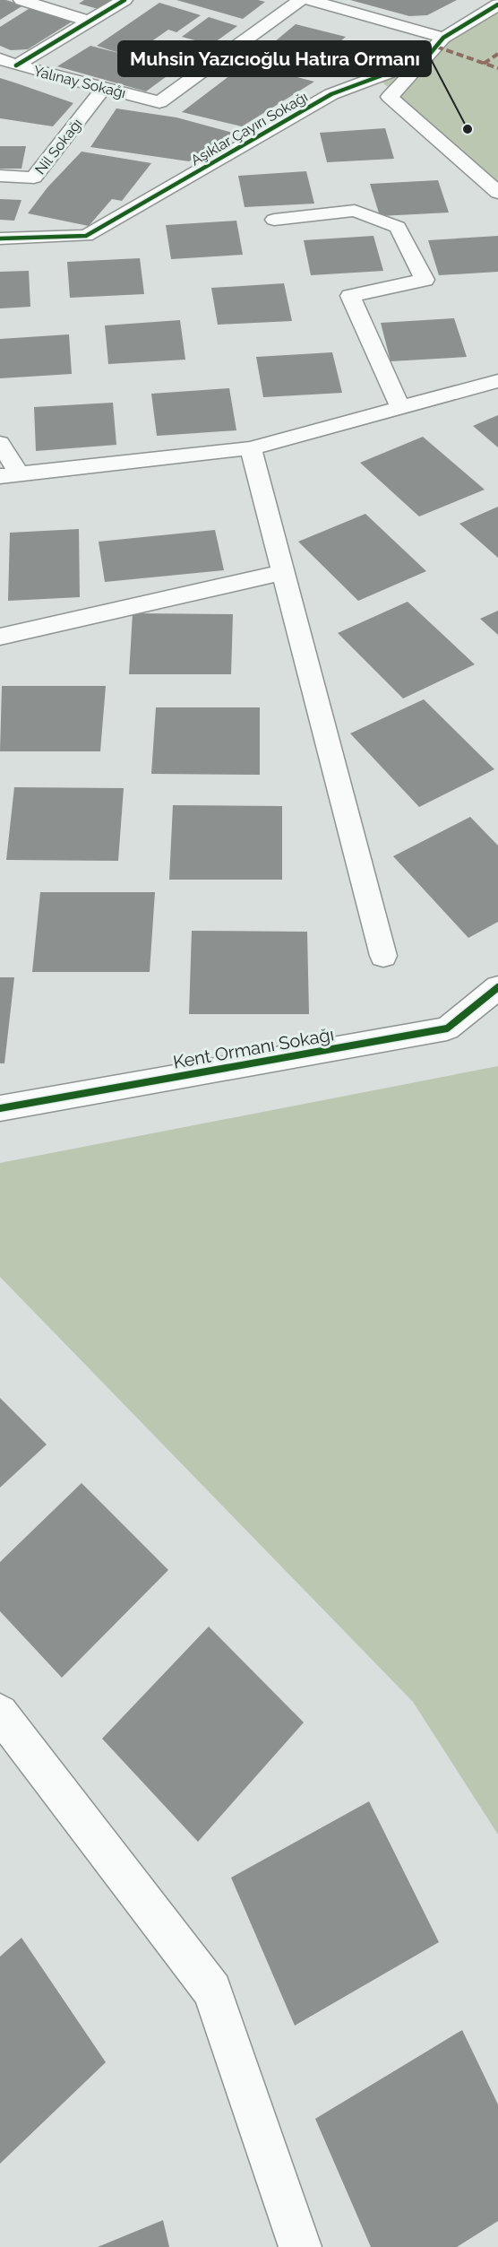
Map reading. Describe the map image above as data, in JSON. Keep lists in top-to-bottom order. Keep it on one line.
{"streets":{"street":["Yalınay Sokağı","Aşıklar Çayırı Sokağı","Nil Sokağı","Kent Ormanı Sokağı"]},"crossings":[["Yalınay Sokağı","Nil Sokağı"]],"places":["Muhsin Yazıcıoğlu Hatıra Ormanı"]}
